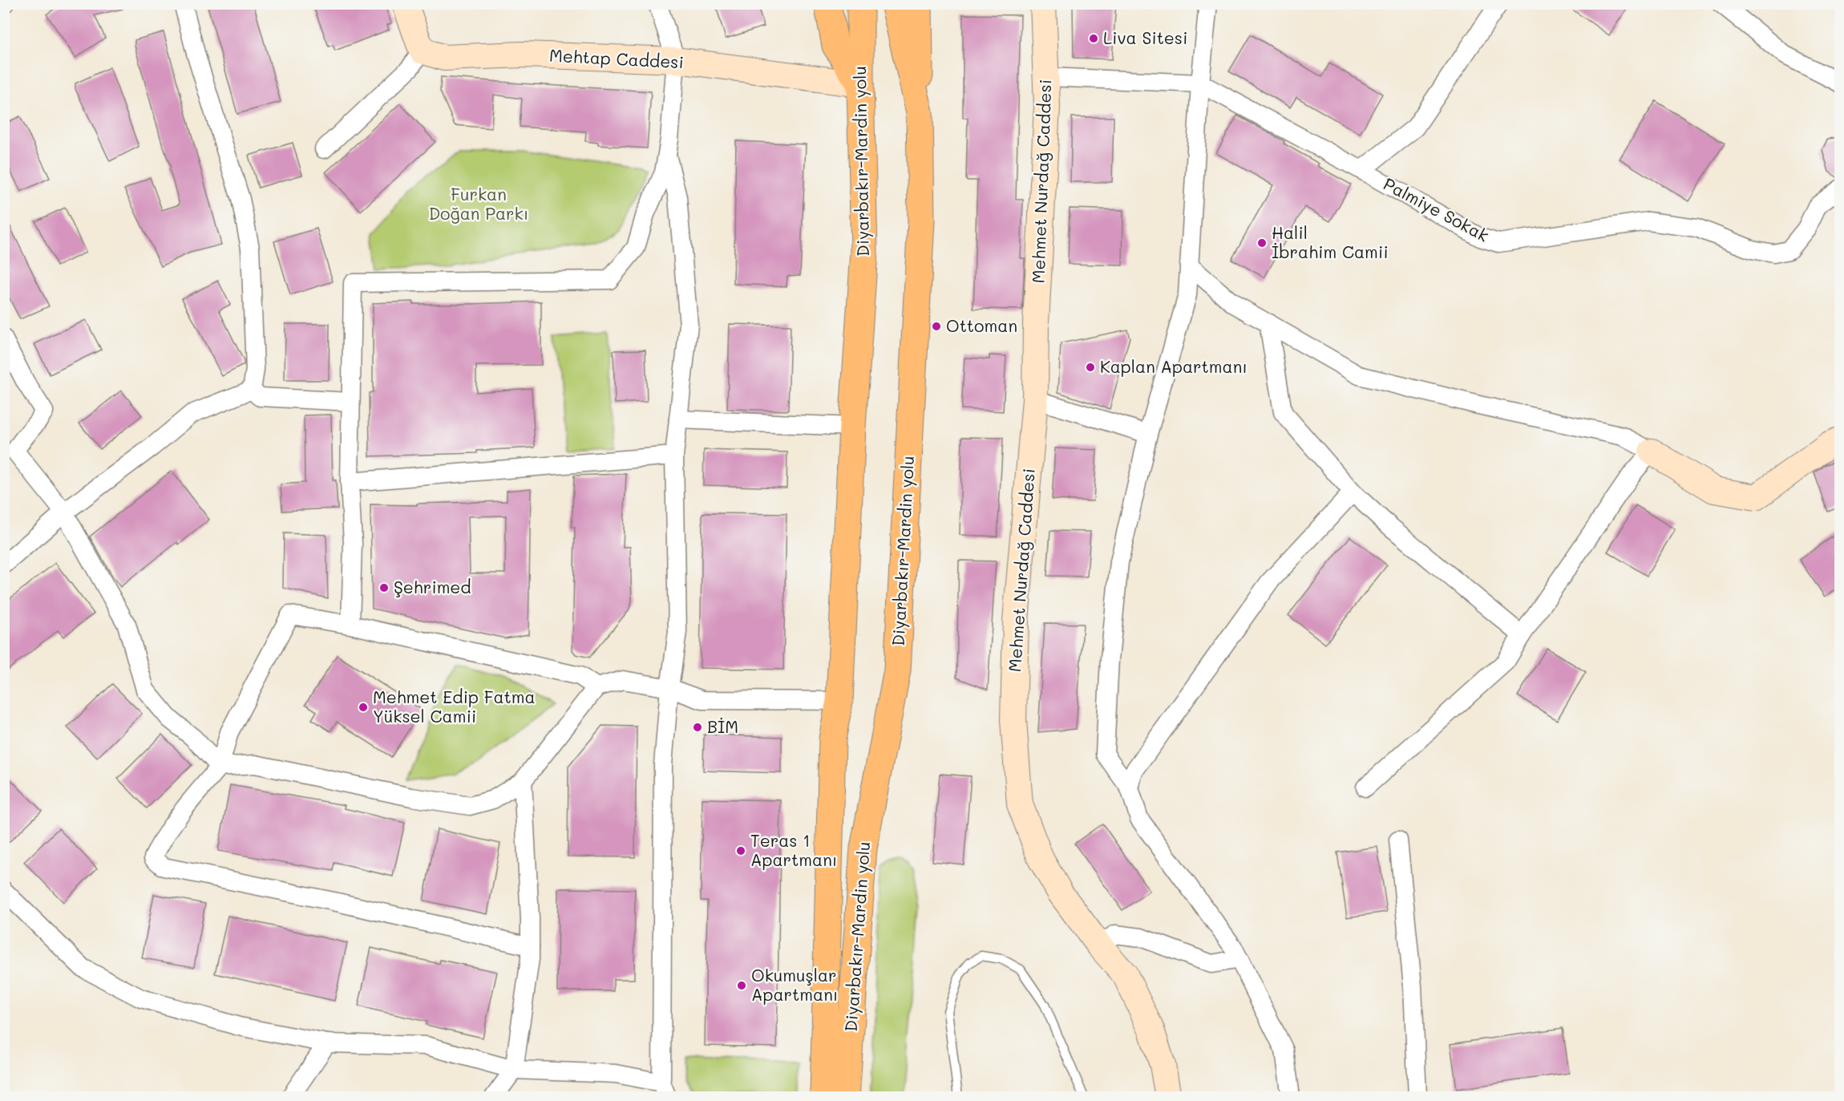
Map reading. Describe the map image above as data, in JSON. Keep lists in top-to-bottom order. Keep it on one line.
{"streets":{"highway":["Diyarbakır-Mardin yolu"],"street":["Mehtap Caddesi","Mehmet Nurdağ Caddesi","Palmiye Sokak"]},"crossings":[["Mehtap Caddesi","Diyarbakır-Mardin yolu"],["Mehmet Nurdağ Caddesi","Palmiye Sokak"]],"parks":["Furkan Doğan Parkı"],"places":["Liva Sitesi","Halil İbrahim Camii","Ottoman","Kaplan Apartmanı","Şehrimed","Mehmet Edip Fatma Yüksel Camii","BİM","Teras 1 Apartmanı","Okumuşlar Apartmanı"]}
